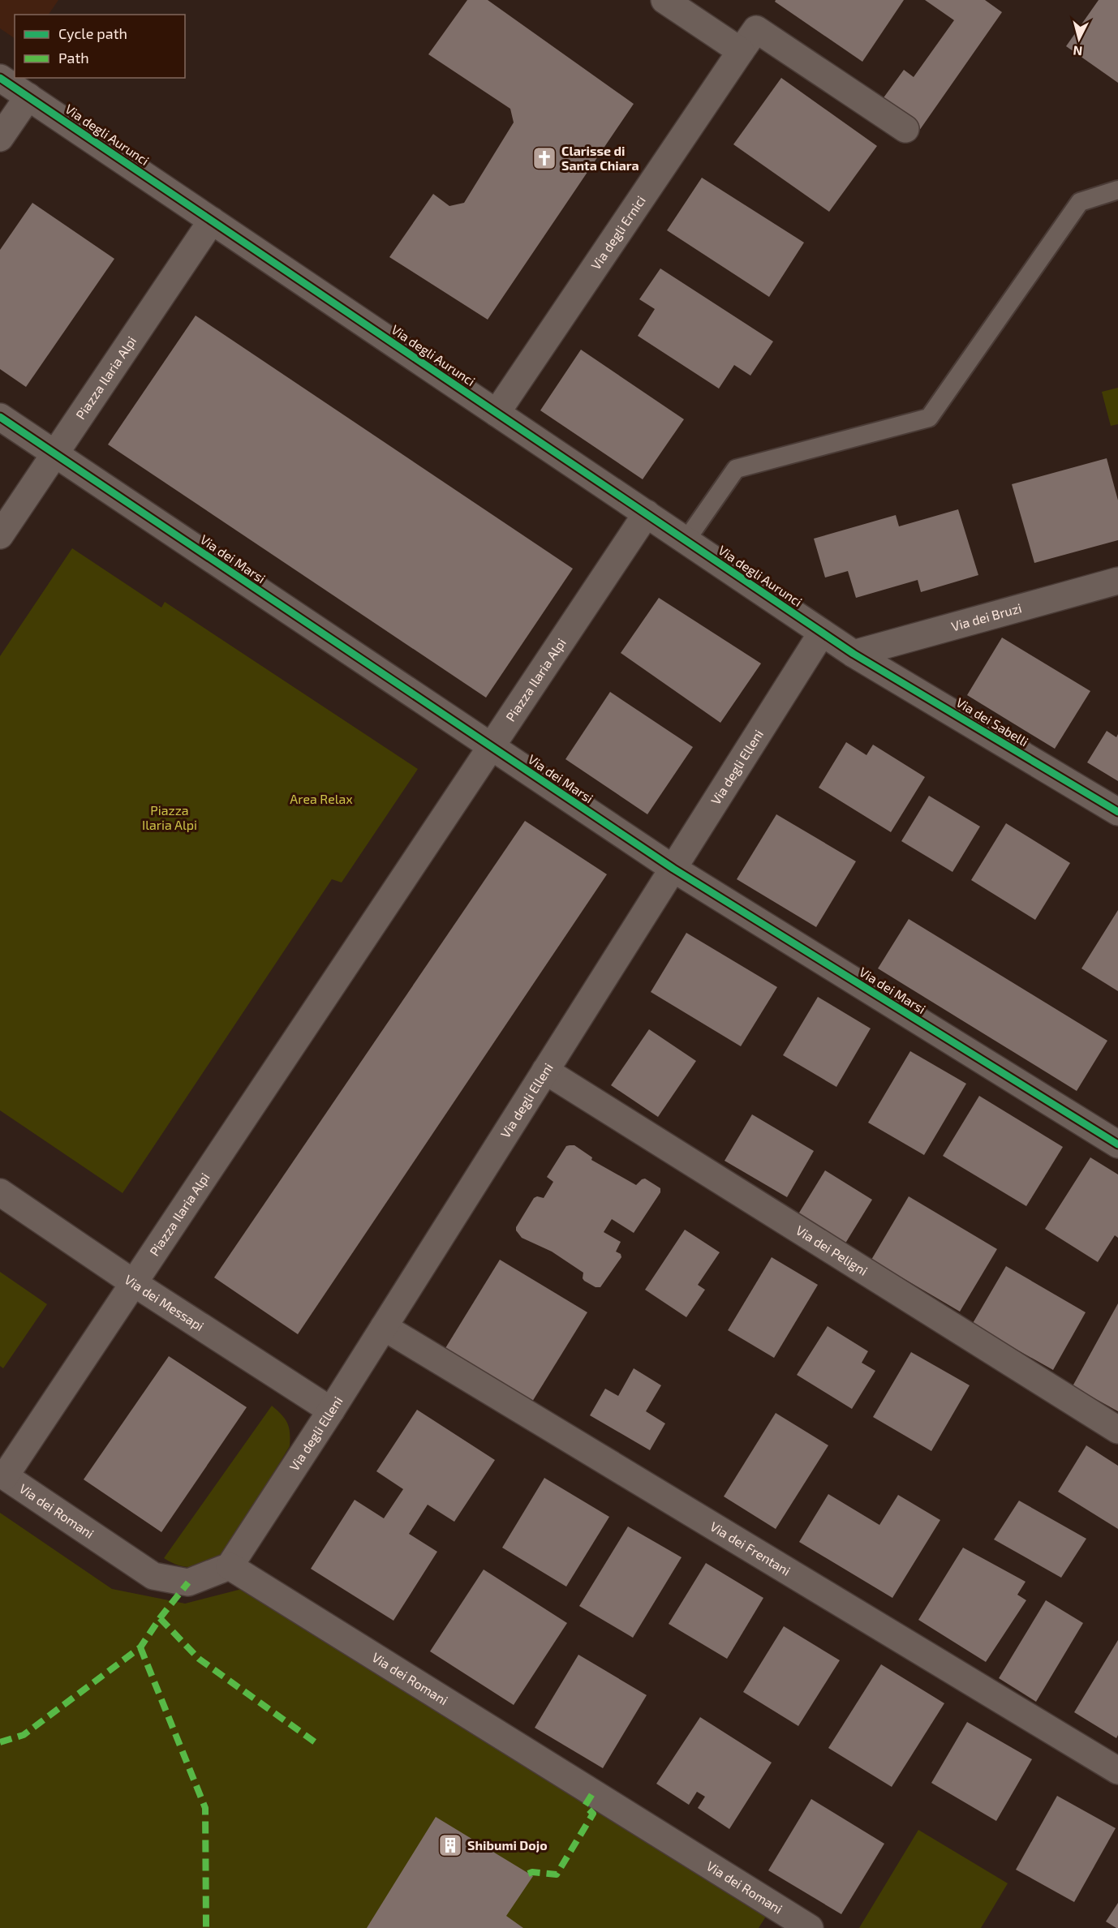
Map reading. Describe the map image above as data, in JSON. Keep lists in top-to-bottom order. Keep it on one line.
{"streets":{"street":["Via degli Aurunci","Via degli Ernici","Piazza Ilaria Alpi","Via dei Marsi","Via dei Bruzi","Via dei Sabelli","Via degli Elleni","Via dei Peligni","Via dei Messapi","Via dei Romani","Via dei Frentani"]},"crossings":[["Via degli Aurunci","Via degli Ernici"],["Via degli Aurunci","Piazza Ilaria Alpi"],["Via degli Aurunci","Via dei Bruzi"],["Via degli Aurunci","Via dei Sabelli"],["Via degli Aurunci","Via degli Elleni"],["Piazza Ilaria Alpi","Via dei Marsi"],["Piazza Ilaria Alpi","Via dei Messapi"],["Piazza Ilaria Alpi","Via dei Romani"],["Via dei Marsi","Via degli Elleni"],["Via dei Bruzi","Via dei Sabelli"],["Via degli Elleni","Via dei Peligni"],["Via degli Elleni","Via dei Messapi"],["Via degli Elleni","Via dei Romani"],["Via degli Elleni","Via dei Frentani"]],"parks":["Area Relax","Piazza Ilaria Alpi"],"places":{"church":["Clarisse di Santa Chiara"],"building":["Shibumi Dojo"]},"legend":["Cycle path","Path"],"north":"bottom"}
